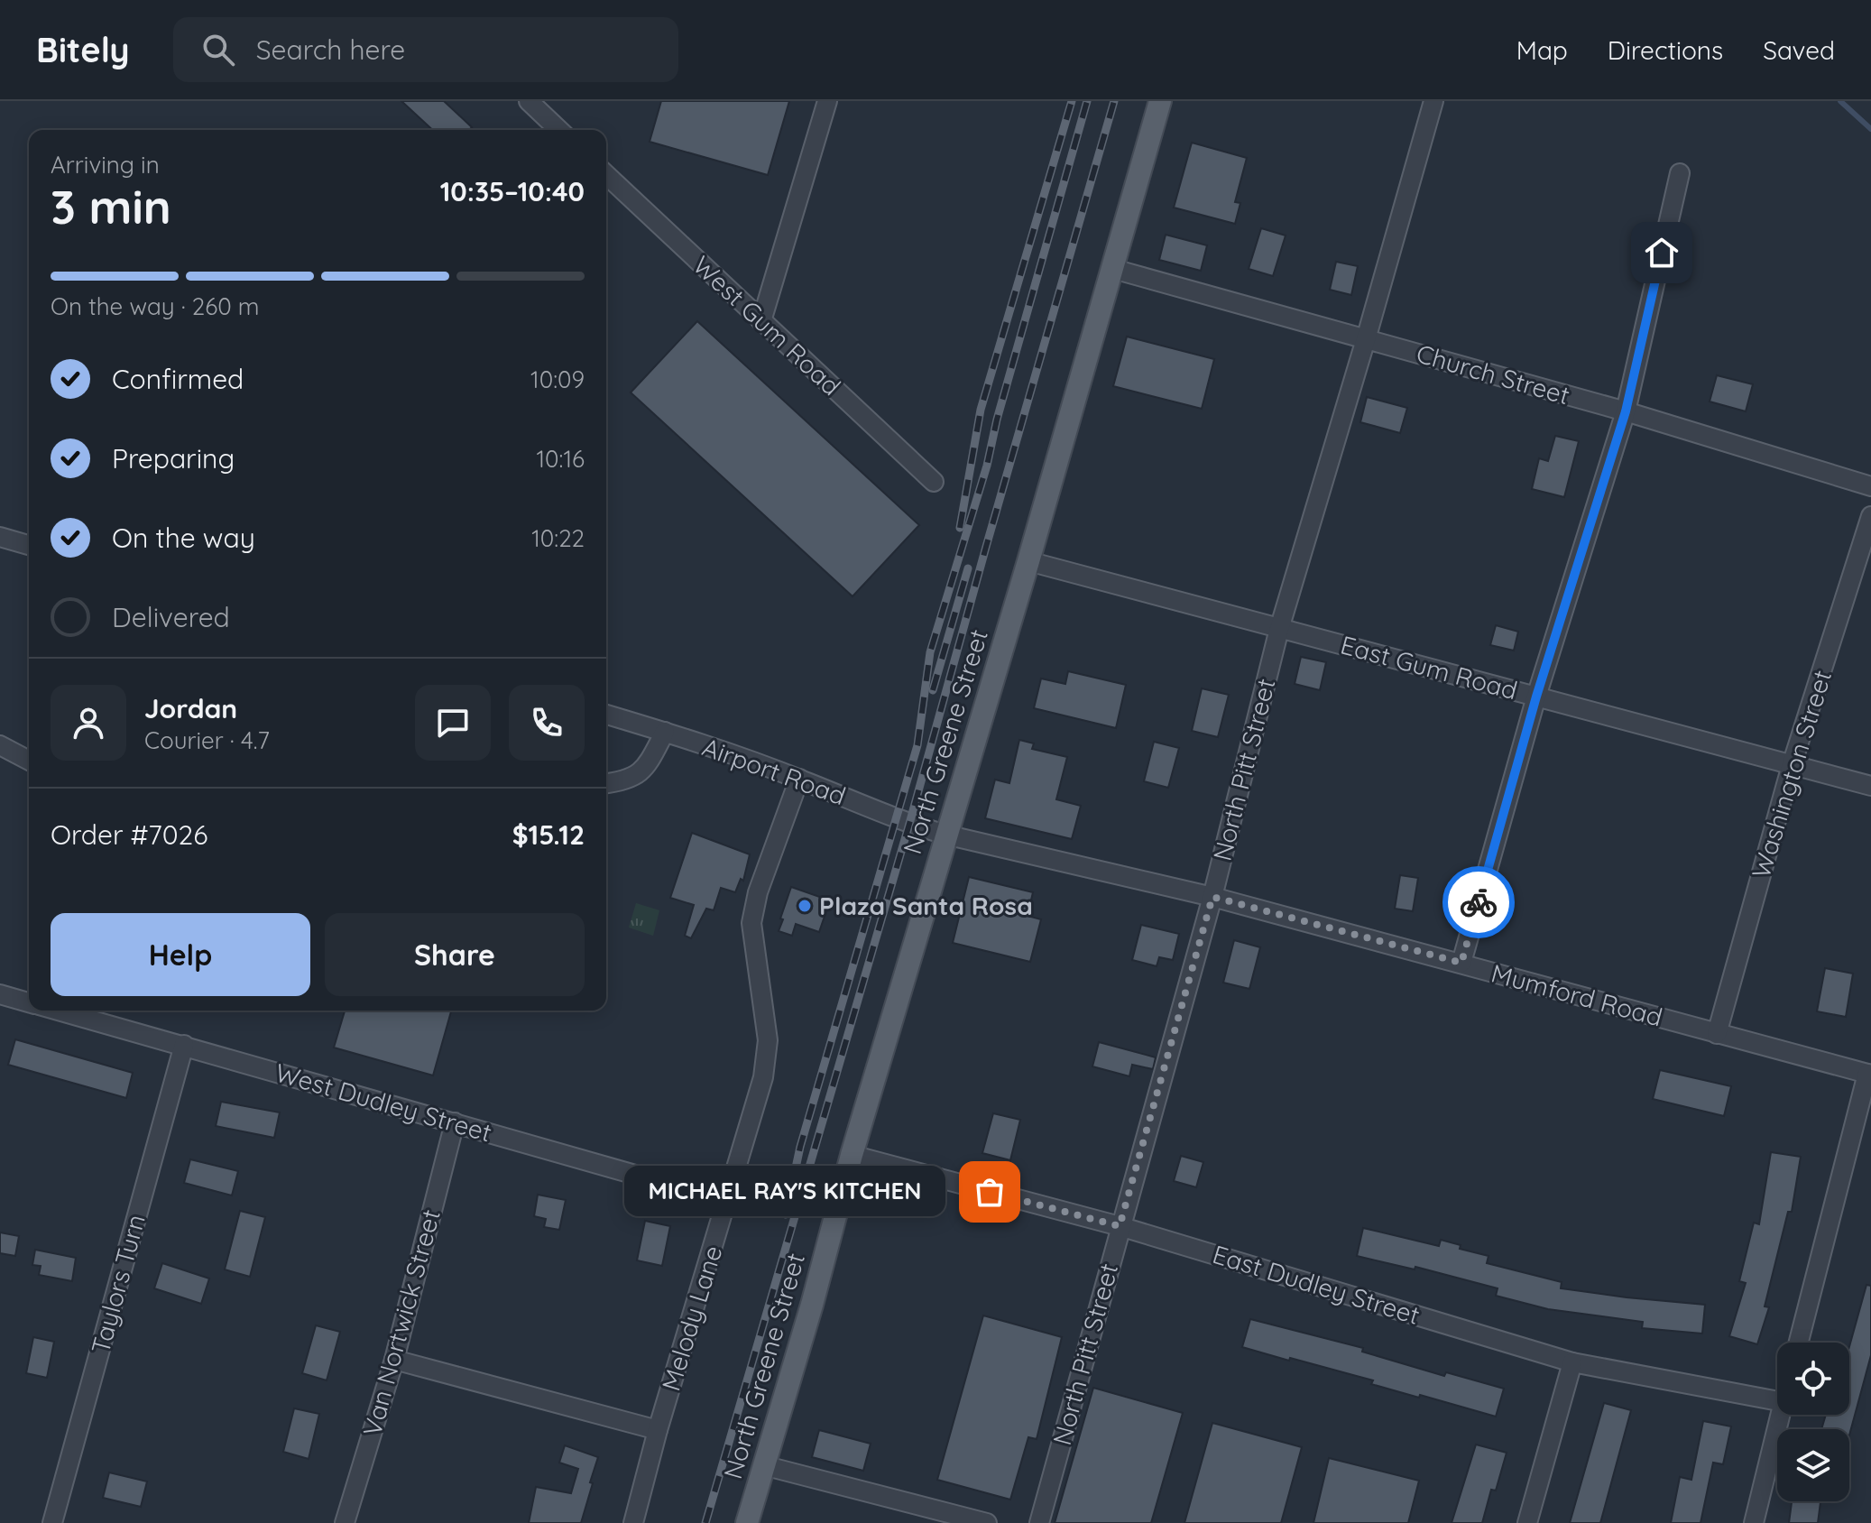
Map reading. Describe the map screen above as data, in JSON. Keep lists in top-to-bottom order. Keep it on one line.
{"streets":{"main road":["North Greene Street"],"street":["West Gum Road","Church Street","East Gum Road","North Pitt Street","Airport Road","Washington Street","Mumford Road","West Dudley Street","Taylors Turn","East Dudley Street","Melody Lane","Van Nortwick Street"]},"crossings":[["Church Street","North Greene Street"],["Church Street","North Pitt Street"],["East Gum Road","North Greene Street"],["East Gum Road","North Pitt Street"],["East Gum Road","Washington Street"],["North Greene Street","Airport Road"],["North Greene Street","Mumford Road"],["North Greene Street","East Dudley Street"],["North Pitt Street","Mumford Road"],["North Pitt Street","East Dudley Street"],["Airport Road","Mumford Road"],["Airport Road","Melody Lane"],["Washington Street","Mumford Road"],["West Dudley Street","Taylors Turn"],["West Dudley Street","Melody Lane"],["West Dudley Street","Van Nortwick Street"]],"places":["Plaza Santa Rosa","MICHAEL RAY'S KITCHEN"],"page":{"header":"Bitely","search":"Search here","nav":["Map","Directions","Saved"],"heading":["3 min","Arriving in","10:35–10:40"],"panel":["Jordan","Courier · 4.7","Order #7026","$15.12"],"bar":"On the way · 260 m","list":[["Confirmed","10:09"],["Preparing","10:16"],["On the way","10:22"],"Delivered"],"buttons":["Help","Share"],"bubble":"MICHAEL RAY'S KITCHEN"}}
